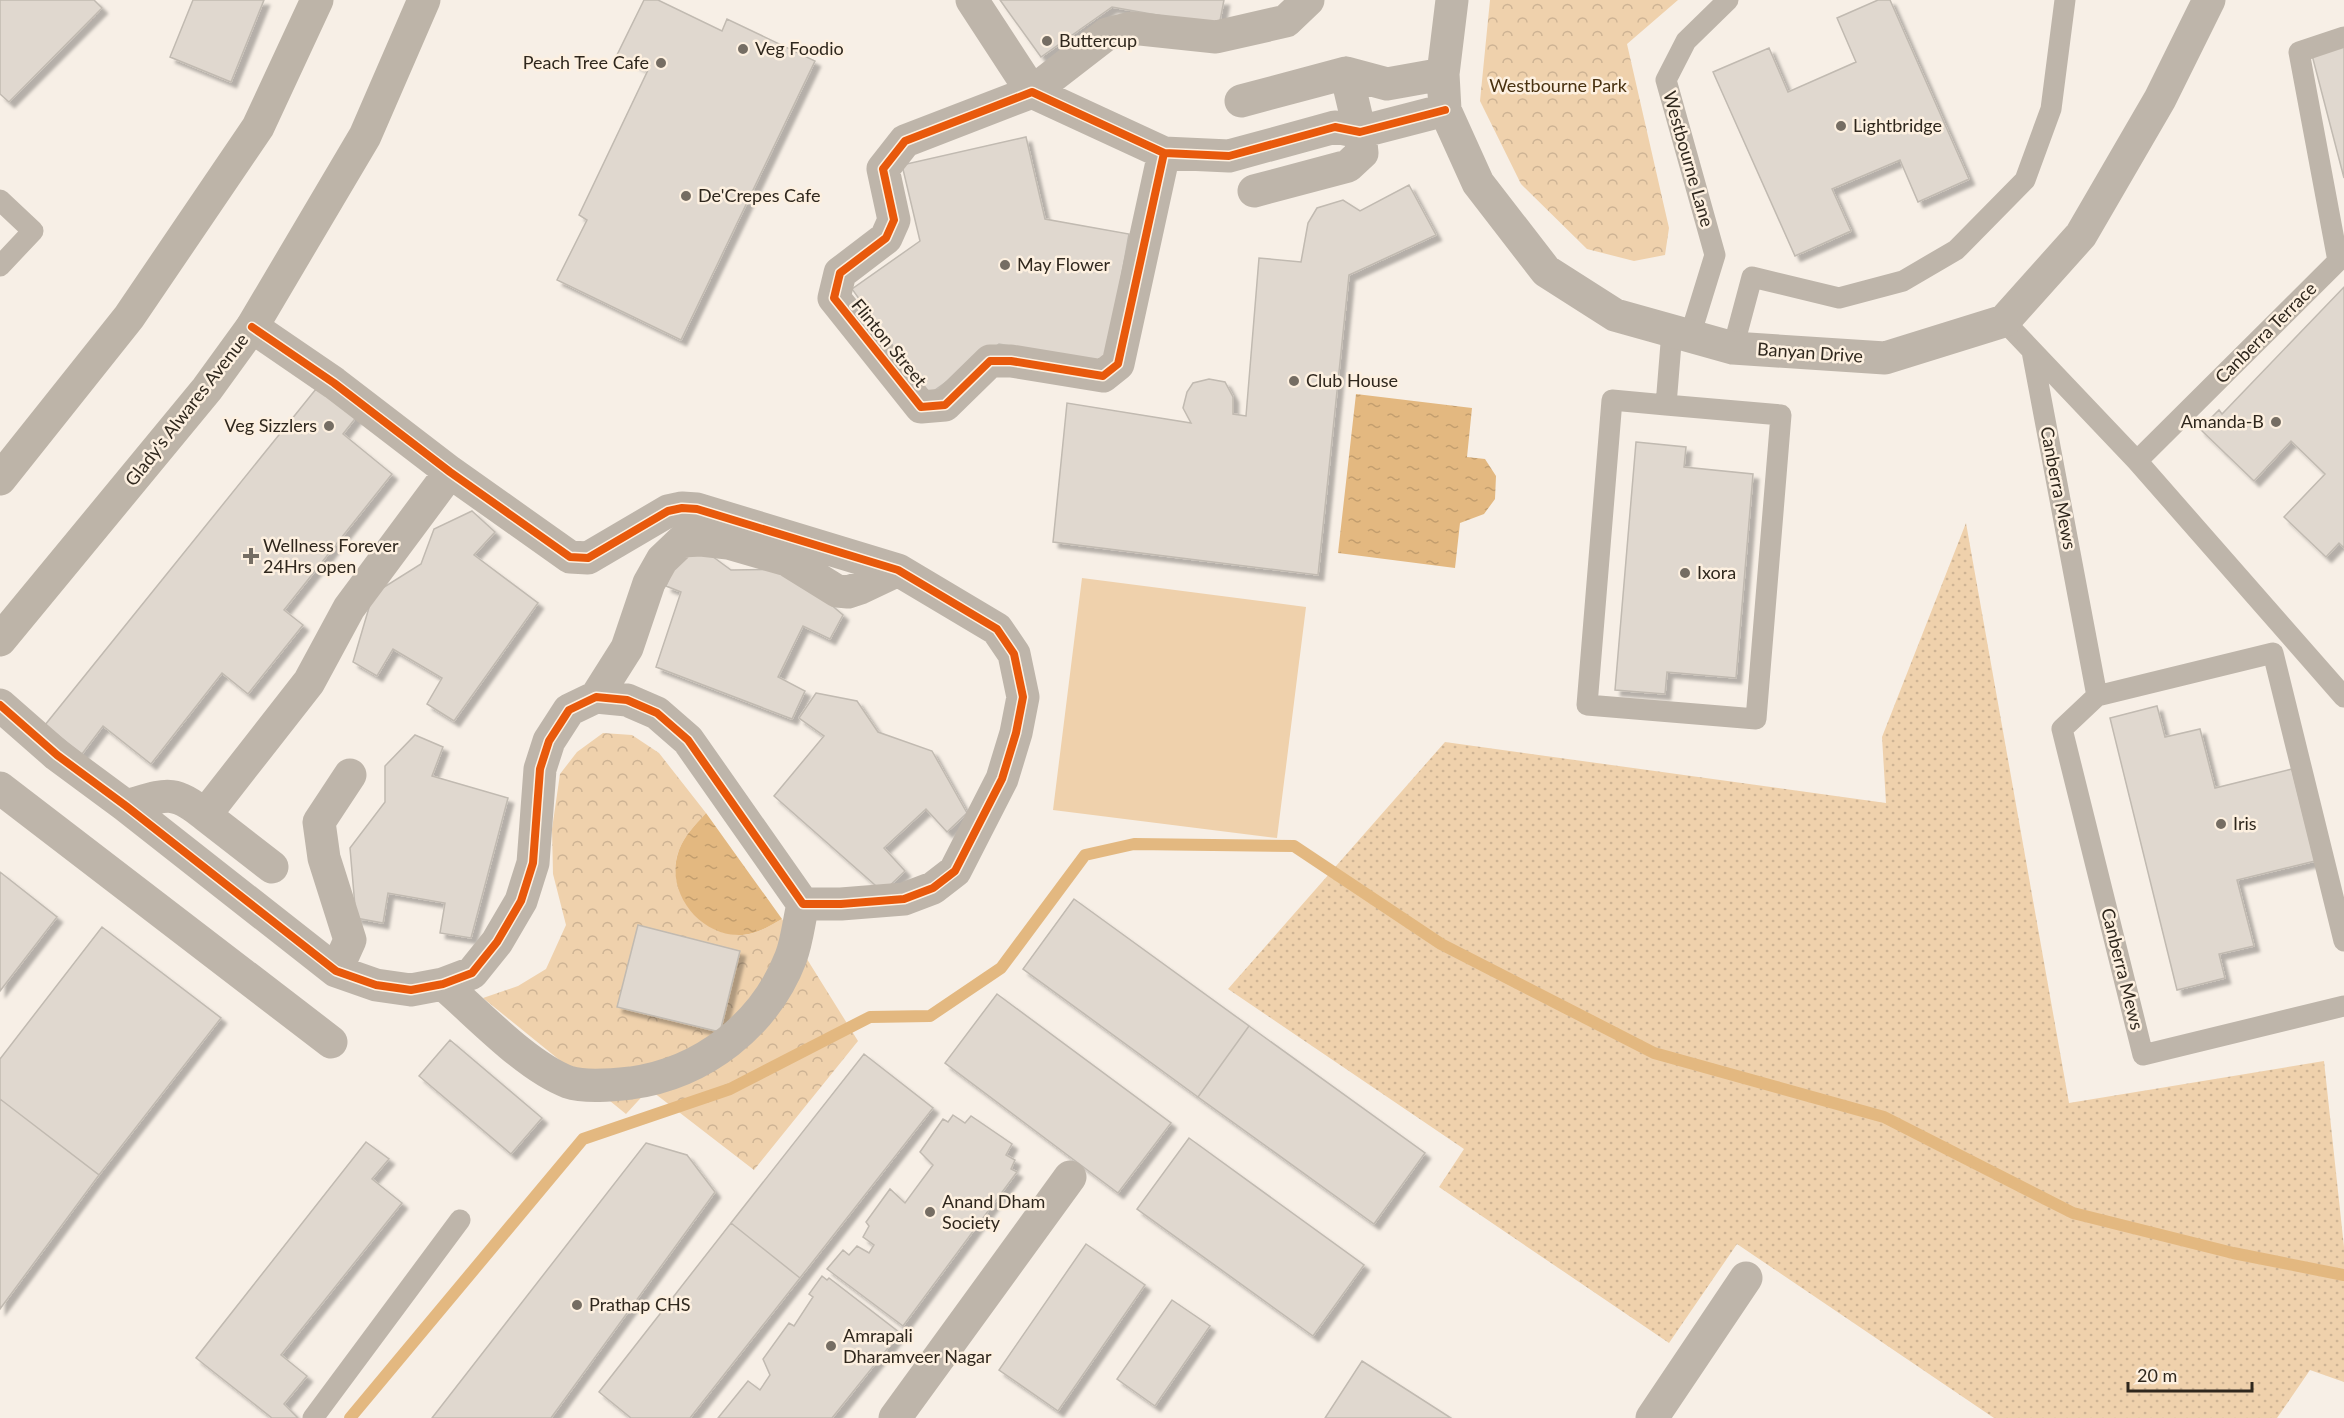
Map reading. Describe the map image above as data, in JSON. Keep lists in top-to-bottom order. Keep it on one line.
{"streets":{"main road":["Glady's Alwares Avenue"],"street":["Flinton Street","Banyan Drive"],"lane":["Westbourne Lane","Canberra Terrace","Canberra Mews"]},"crossings":[["Westbourne Lane","Banyan Drive"]],"parks":["Westbourne Park"],"places":{"other":["Buttercup","Veg Foodio","Peach Tree Cafe","Lightbridge","De'Crepes Cafe","May Flower","Club House","Amanda-B","Veg Sizzlers","Ixora","Iris","Anand Dham Society","Prathap CHS","Amrapali Dharamveer Nagar"],"health":["Wellness Forever 24Hrs open"]},"scale_bar":"20 m"}
